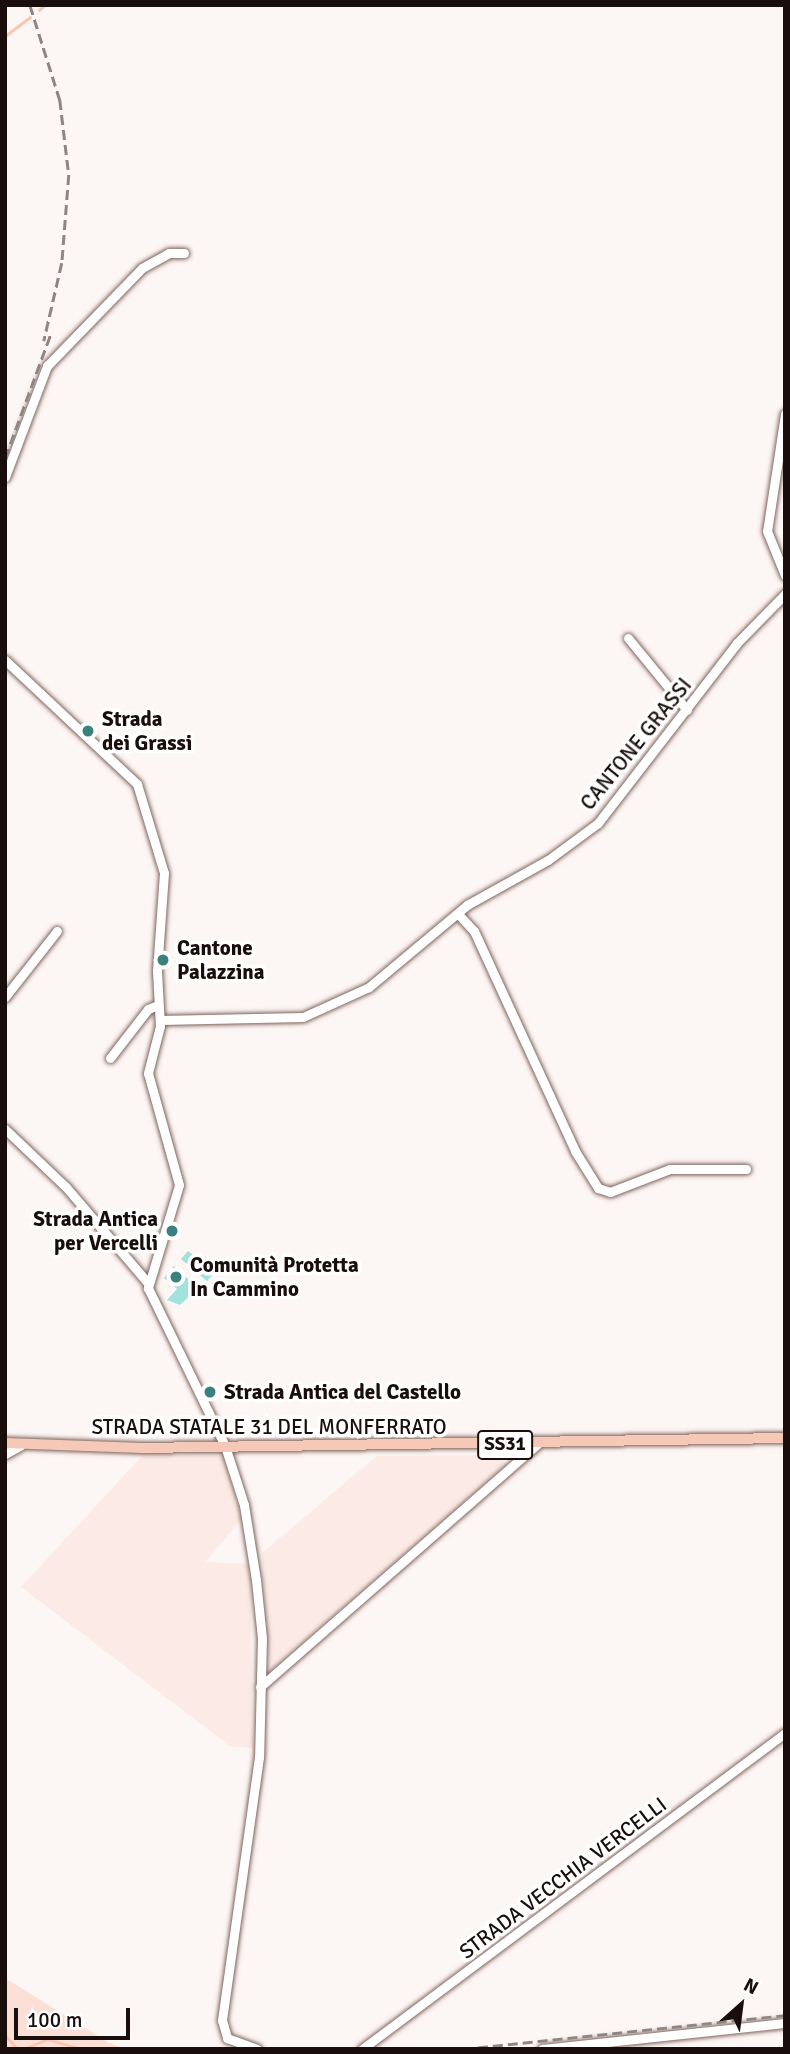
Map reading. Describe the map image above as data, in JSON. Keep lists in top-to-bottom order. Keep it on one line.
{"streets":{"main road":["STRADA STATALE 31 DEL MONFERRATO","SS31"],"street":["CANTONE GRASSI","STRADA VECCHIA VERCELLI"]},"places":["Strada dei Grassi","Cantone Palazzina","Strada Antica per Vercelli","Comunità Protetta In Cammino","Strada Antica del Castello"],"scale_bar":"100 m","north":"top right"}
